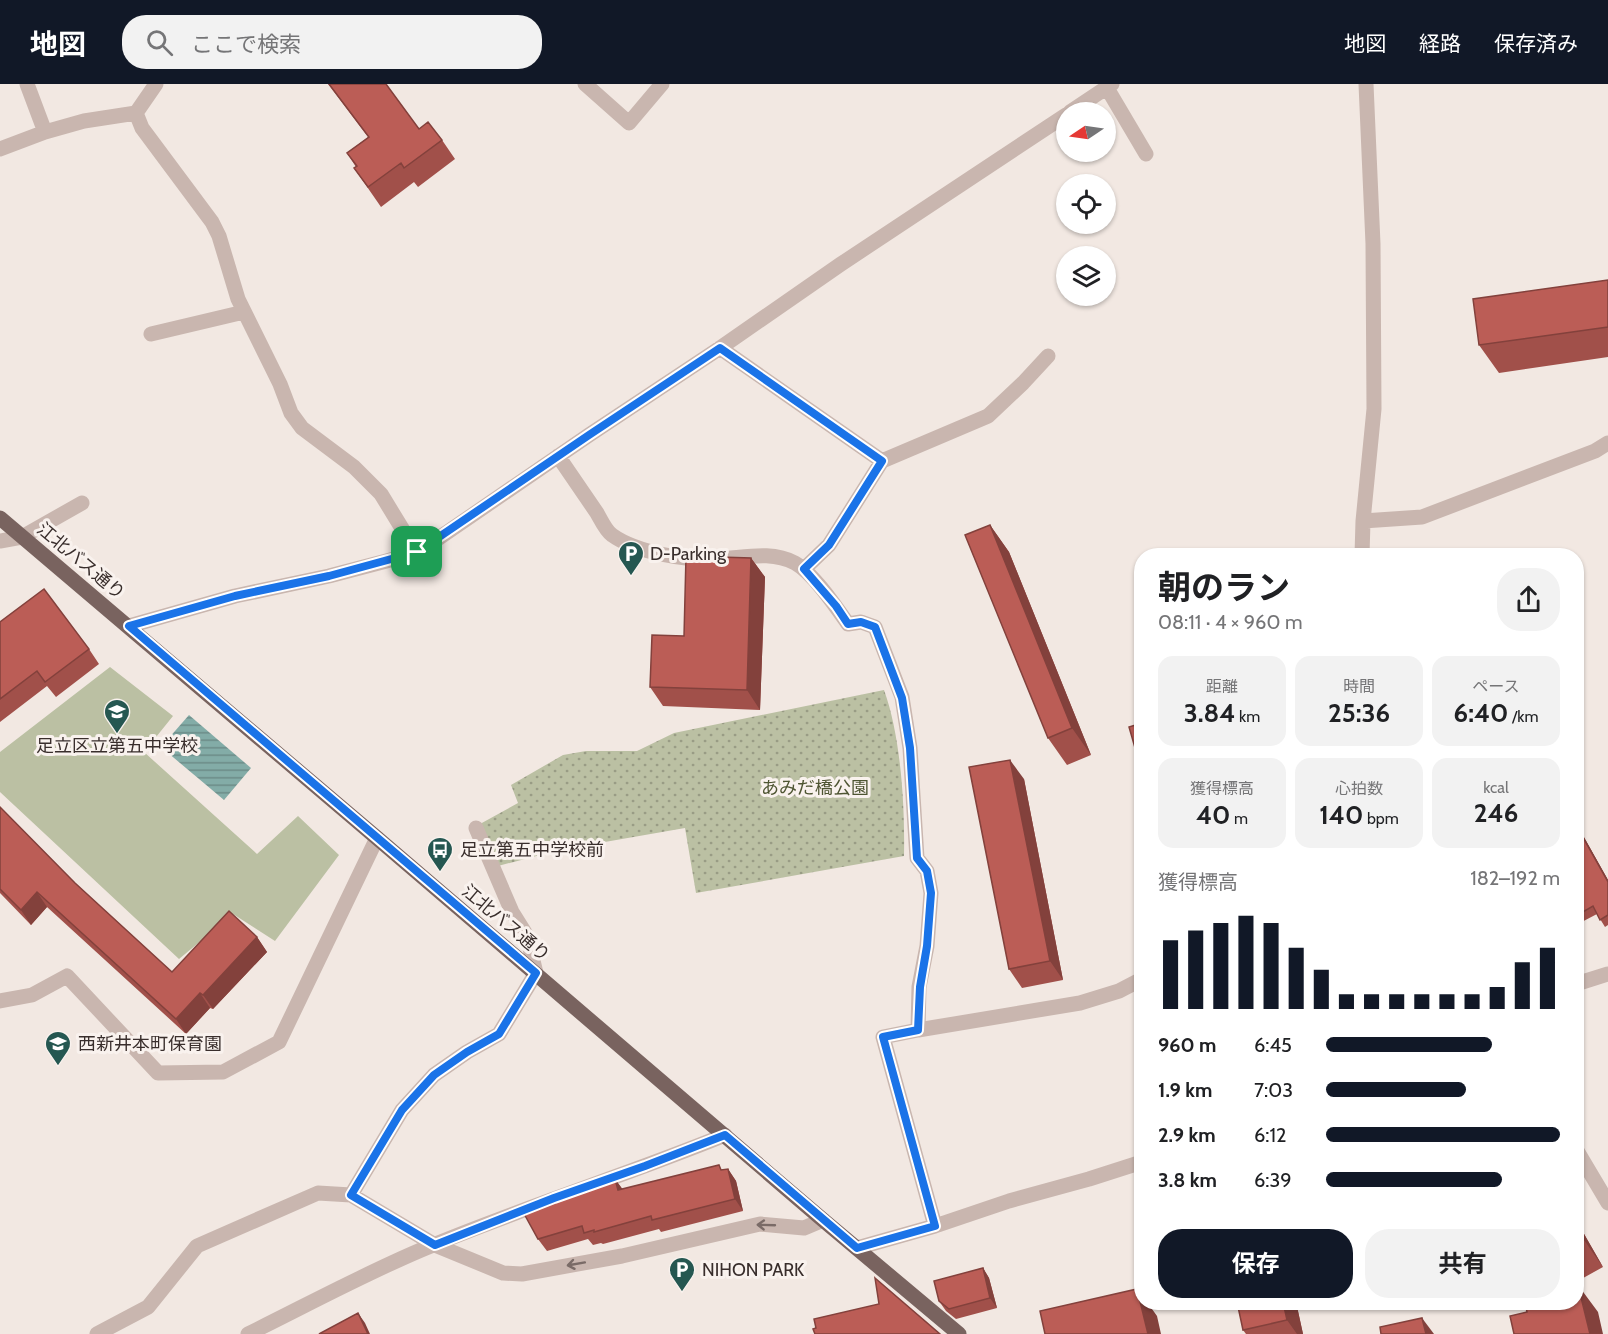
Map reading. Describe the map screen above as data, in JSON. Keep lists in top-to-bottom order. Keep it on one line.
{"streets":{"main road":["江北バス通り"]},"parks":["あみだ橋公園"],"places":{"parking":["D-Parking","NIHON PARK"],"school or university":["足立区立第五中学校","西新井本町保育園"],"bus stop":["足立第五中学校前"]},"north":"left","page":{"header":"地図","search":"ここで検索","nav":["地図","経路","保存済み"],"heading":["朝のラン","08:11 · 4 × 960 m"],"stats":[["距離","3.84 km"],["時間","25:36"],["ペース","6:40 /km"],["獲得標高","40 m"],["心拍数","140 bpm"],["kcal","246"]],"chart":["獲得標高","182–192 m"],"list":[{"name":"960 m","note":"6:45"},{"name":"1.9 km","note":"7:03"},{"name":"2.9 km","note":"6:12"},{"name":"3.8 km","note":"6:39"}],"buttons":["保存","共有"]}}
